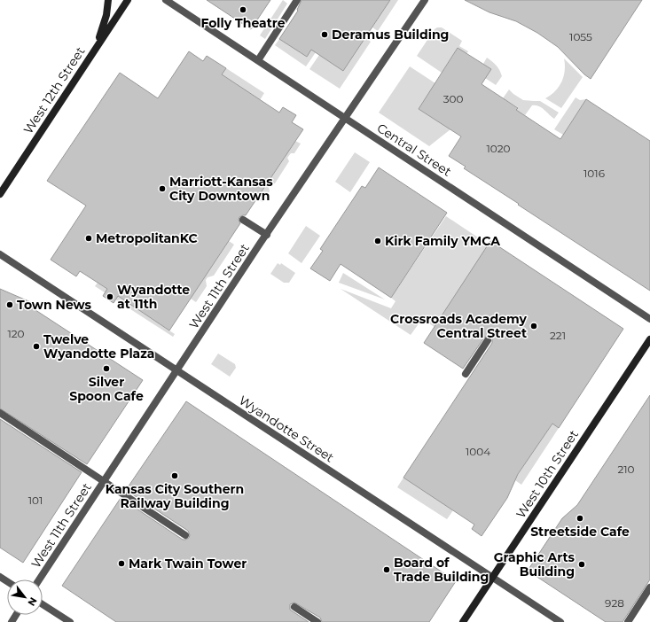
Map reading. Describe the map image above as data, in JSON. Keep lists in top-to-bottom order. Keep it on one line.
{"streets":{"main road":["West 12th Street","West 10th Street"],"street":["Central Street","West 11th Street","Wyandotte Street"]},"crossings":[["Central Street","West 11th Street"],["West 11th Street","Wyandotte Street"],["Wyandotte Street","West 10th Street"]],"places":["Folly Theatre","Deramus Building","Marriott-Kansas City Downtown","MetropolitanKC","Kirk Family YMCA","Wyandotte at 11th","Town News","Crossroads Academy Central Street","Twelve Wyandotte Plaza","Silver Spoon Cafe","Kansas City Southern Railway Building","Streetside Cafe","Mark Twain Tower","Graphic Arts Building","Board of Trade Building"],"house_numbers":["1055","300","1020","1016","120","221","1004","210","101","928"],"north":"bottom right"}
